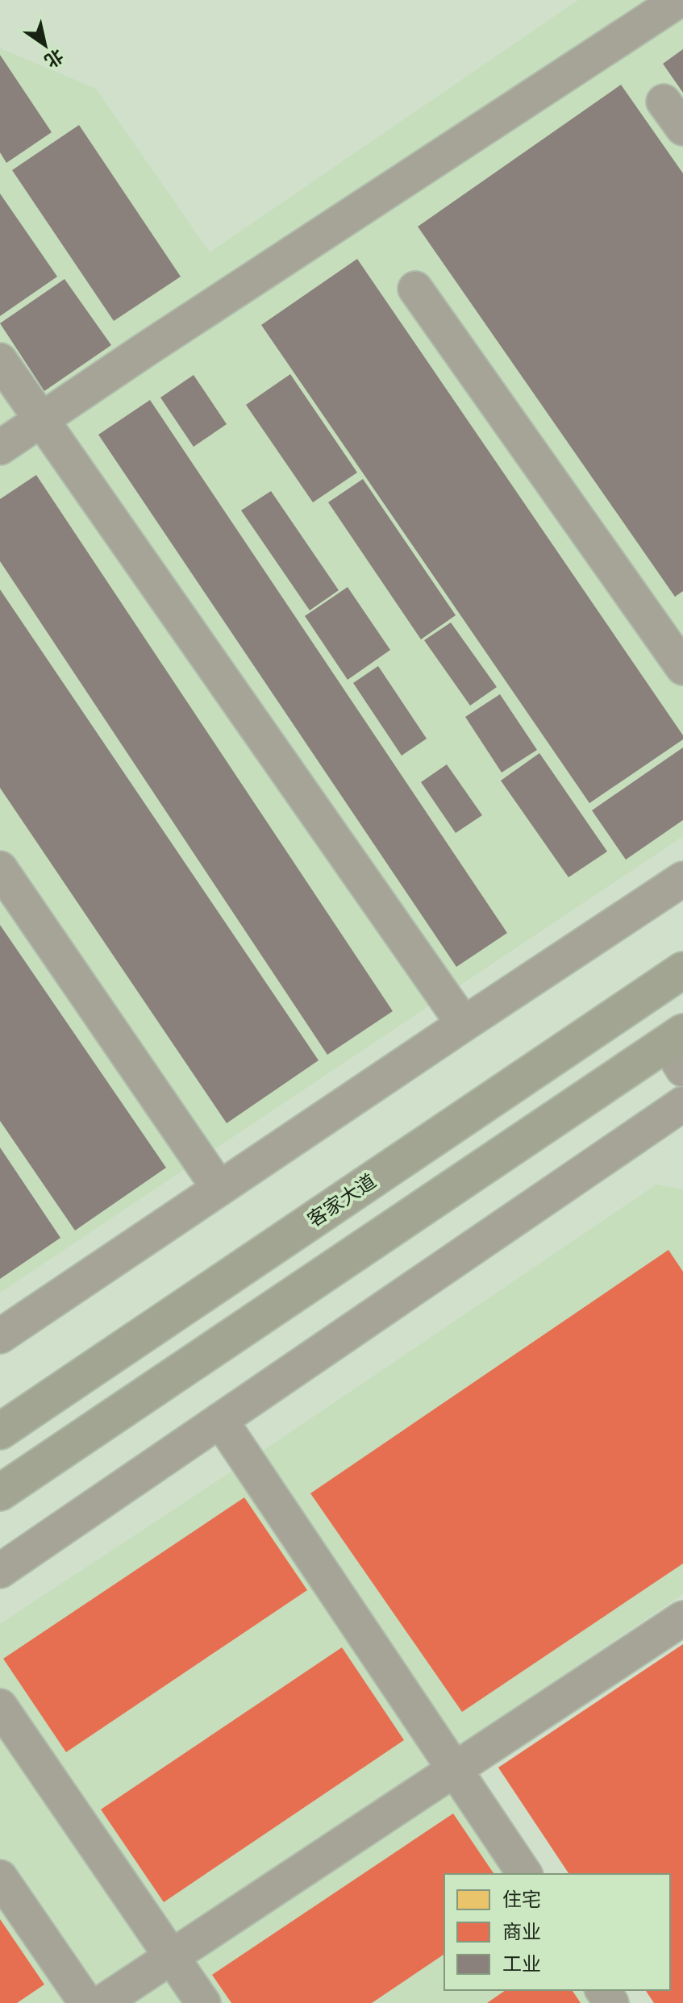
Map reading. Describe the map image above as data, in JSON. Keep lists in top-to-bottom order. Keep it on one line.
{"streets":{"main road":["客家大道"]},"legend":["住宅","商业","工业"],"north":"bottom right"}
